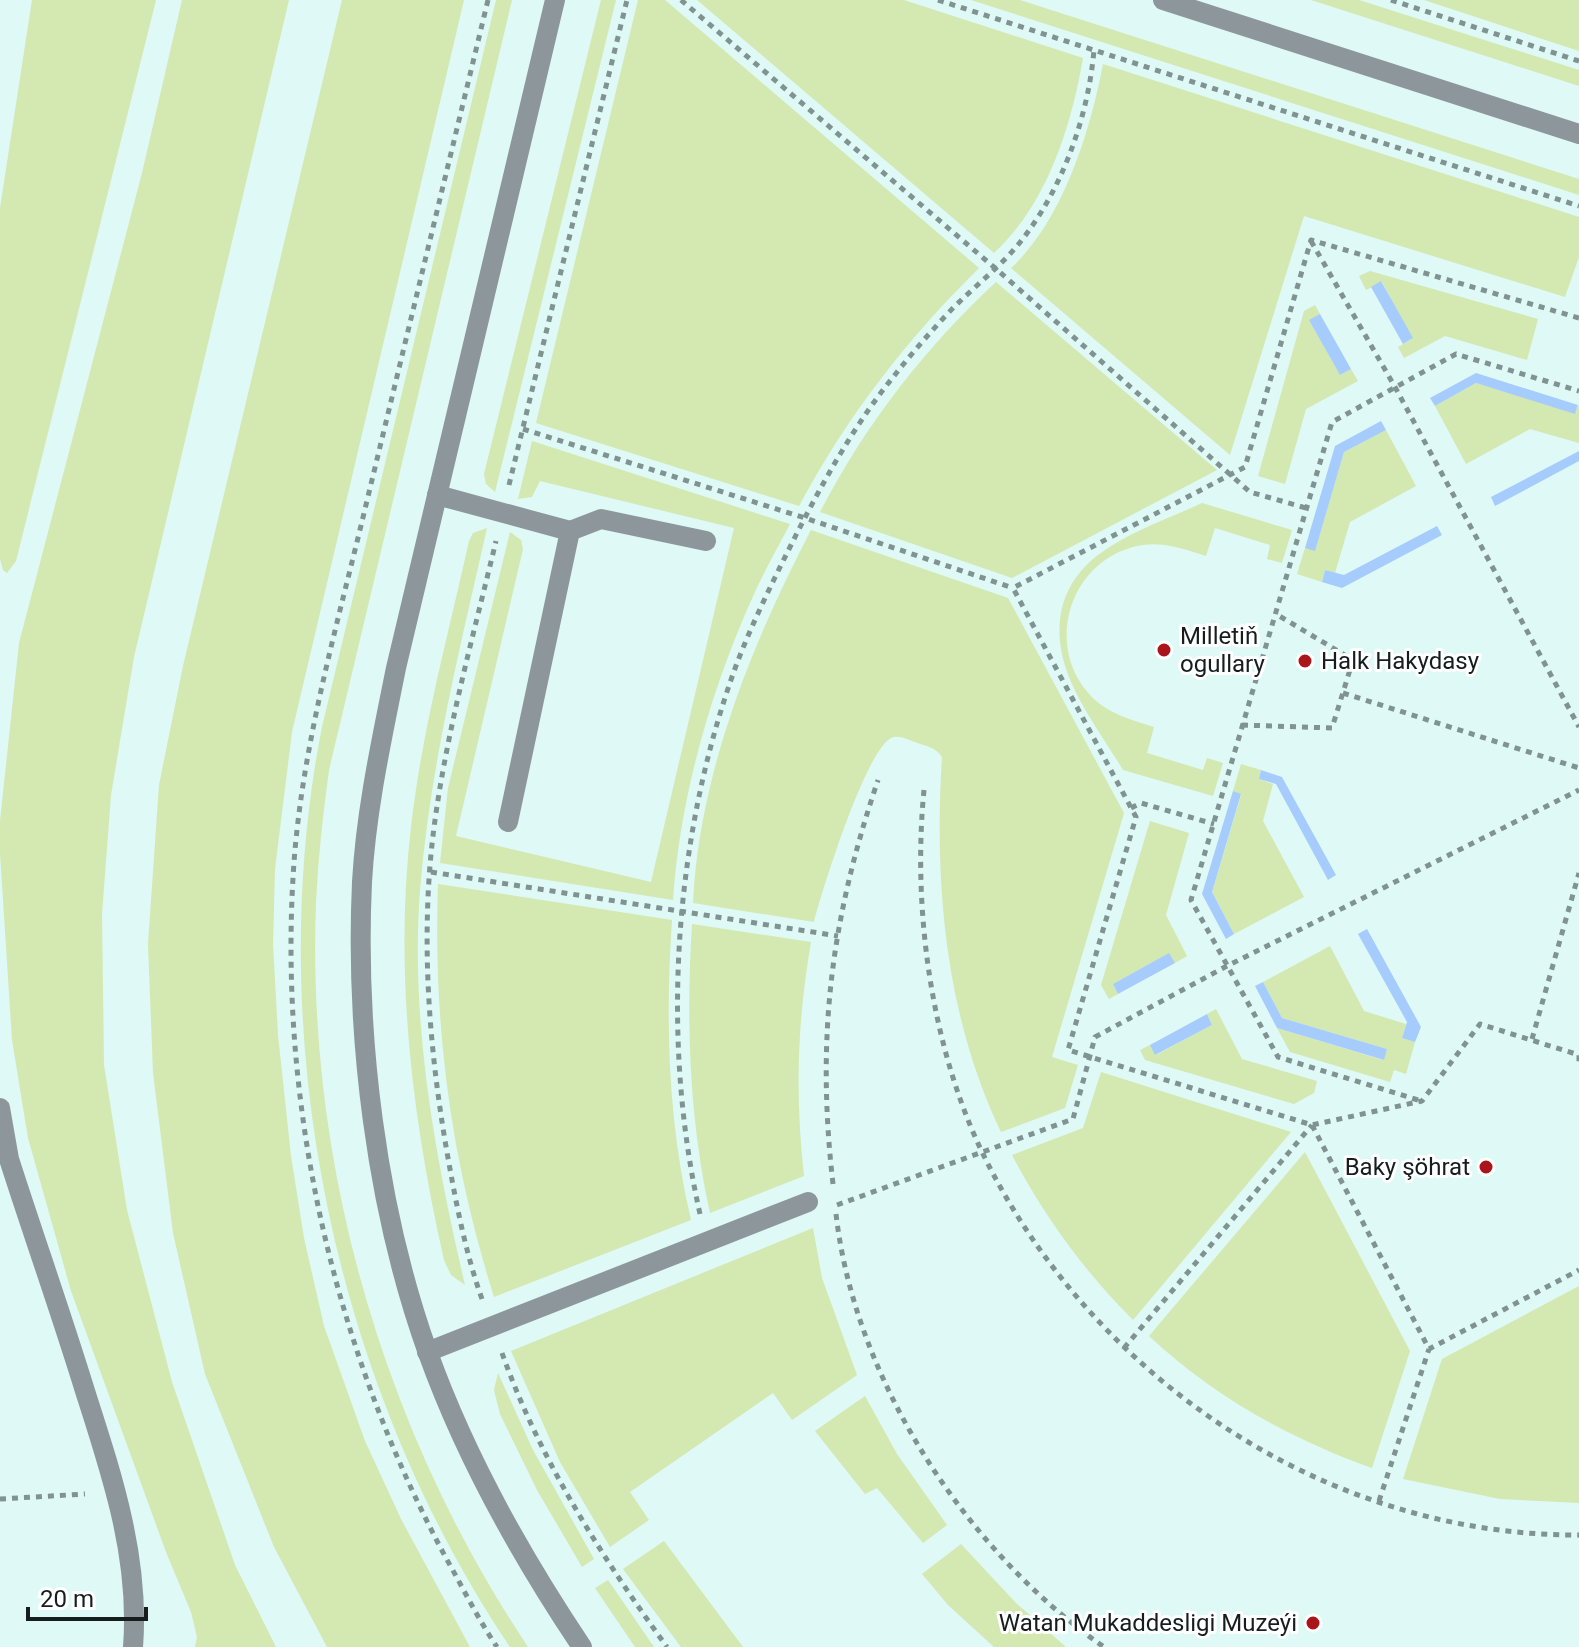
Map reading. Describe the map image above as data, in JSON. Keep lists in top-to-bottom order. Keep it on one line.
{"places":["Milletiň ogullary","Halk Hakydasy","Baky şöhrat","Watan Mukaddesligi Muzeýi"],"scale_bar":"20 m"}
